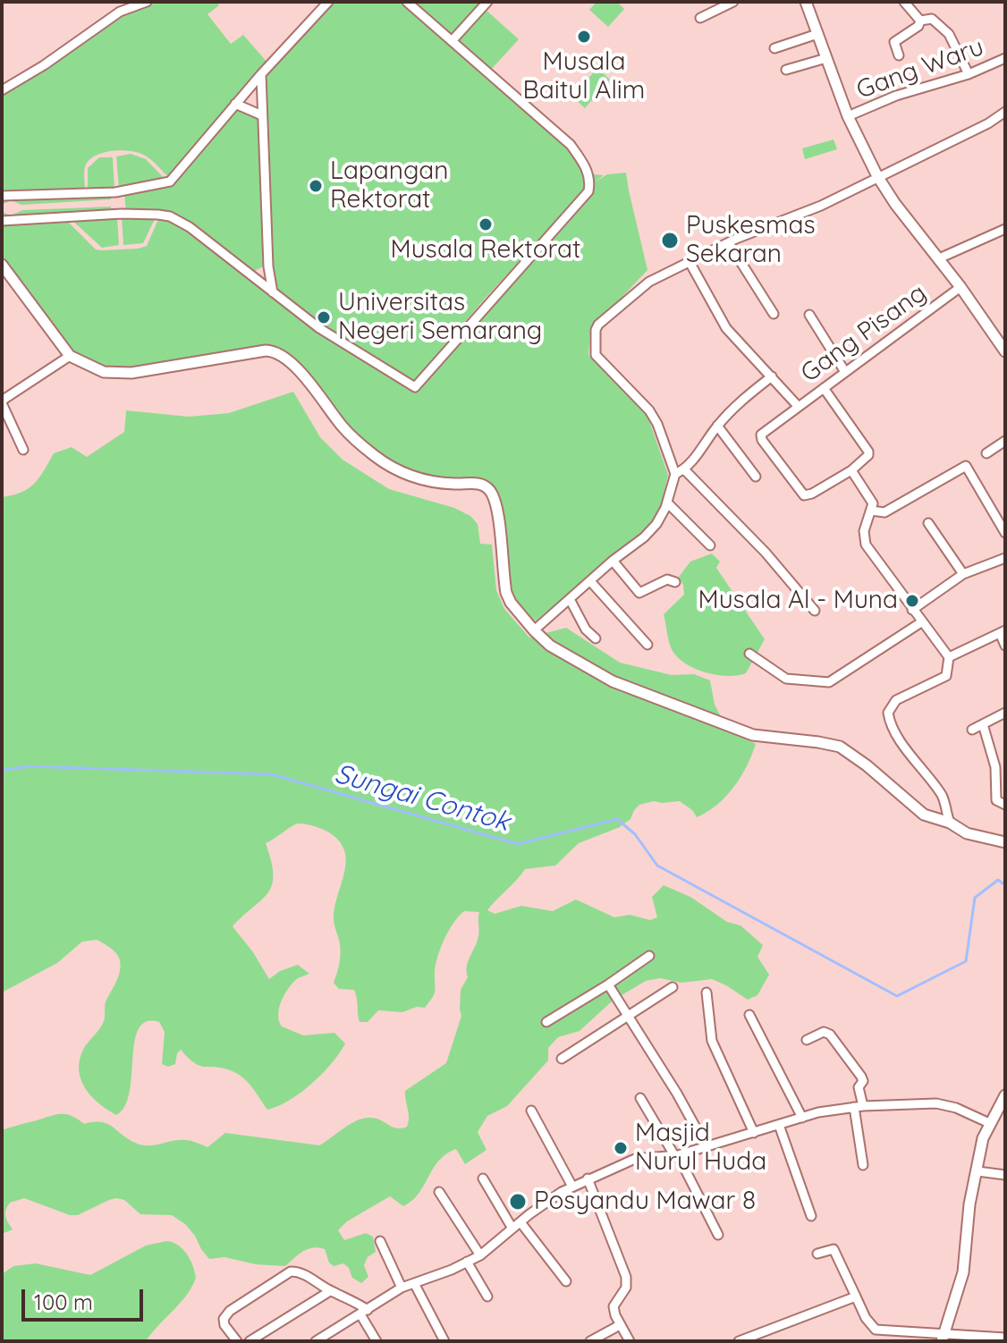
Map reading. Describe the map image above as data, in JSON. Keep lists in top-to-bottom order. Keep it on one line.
{"streets":{"street":["Gang Waru","Gang Pisang"]},"water":["Sungai Contok"],"places":["Musala Baitul Alim","Lapangan Rektorat","Musala Rektorat","Puskesmas Sekaran","Universitas Negeri Semarang","Musala Al - Muna","Masjid Nurul Huda","Posyandu Mawar 8"],"scale_bar":"100 m"}
